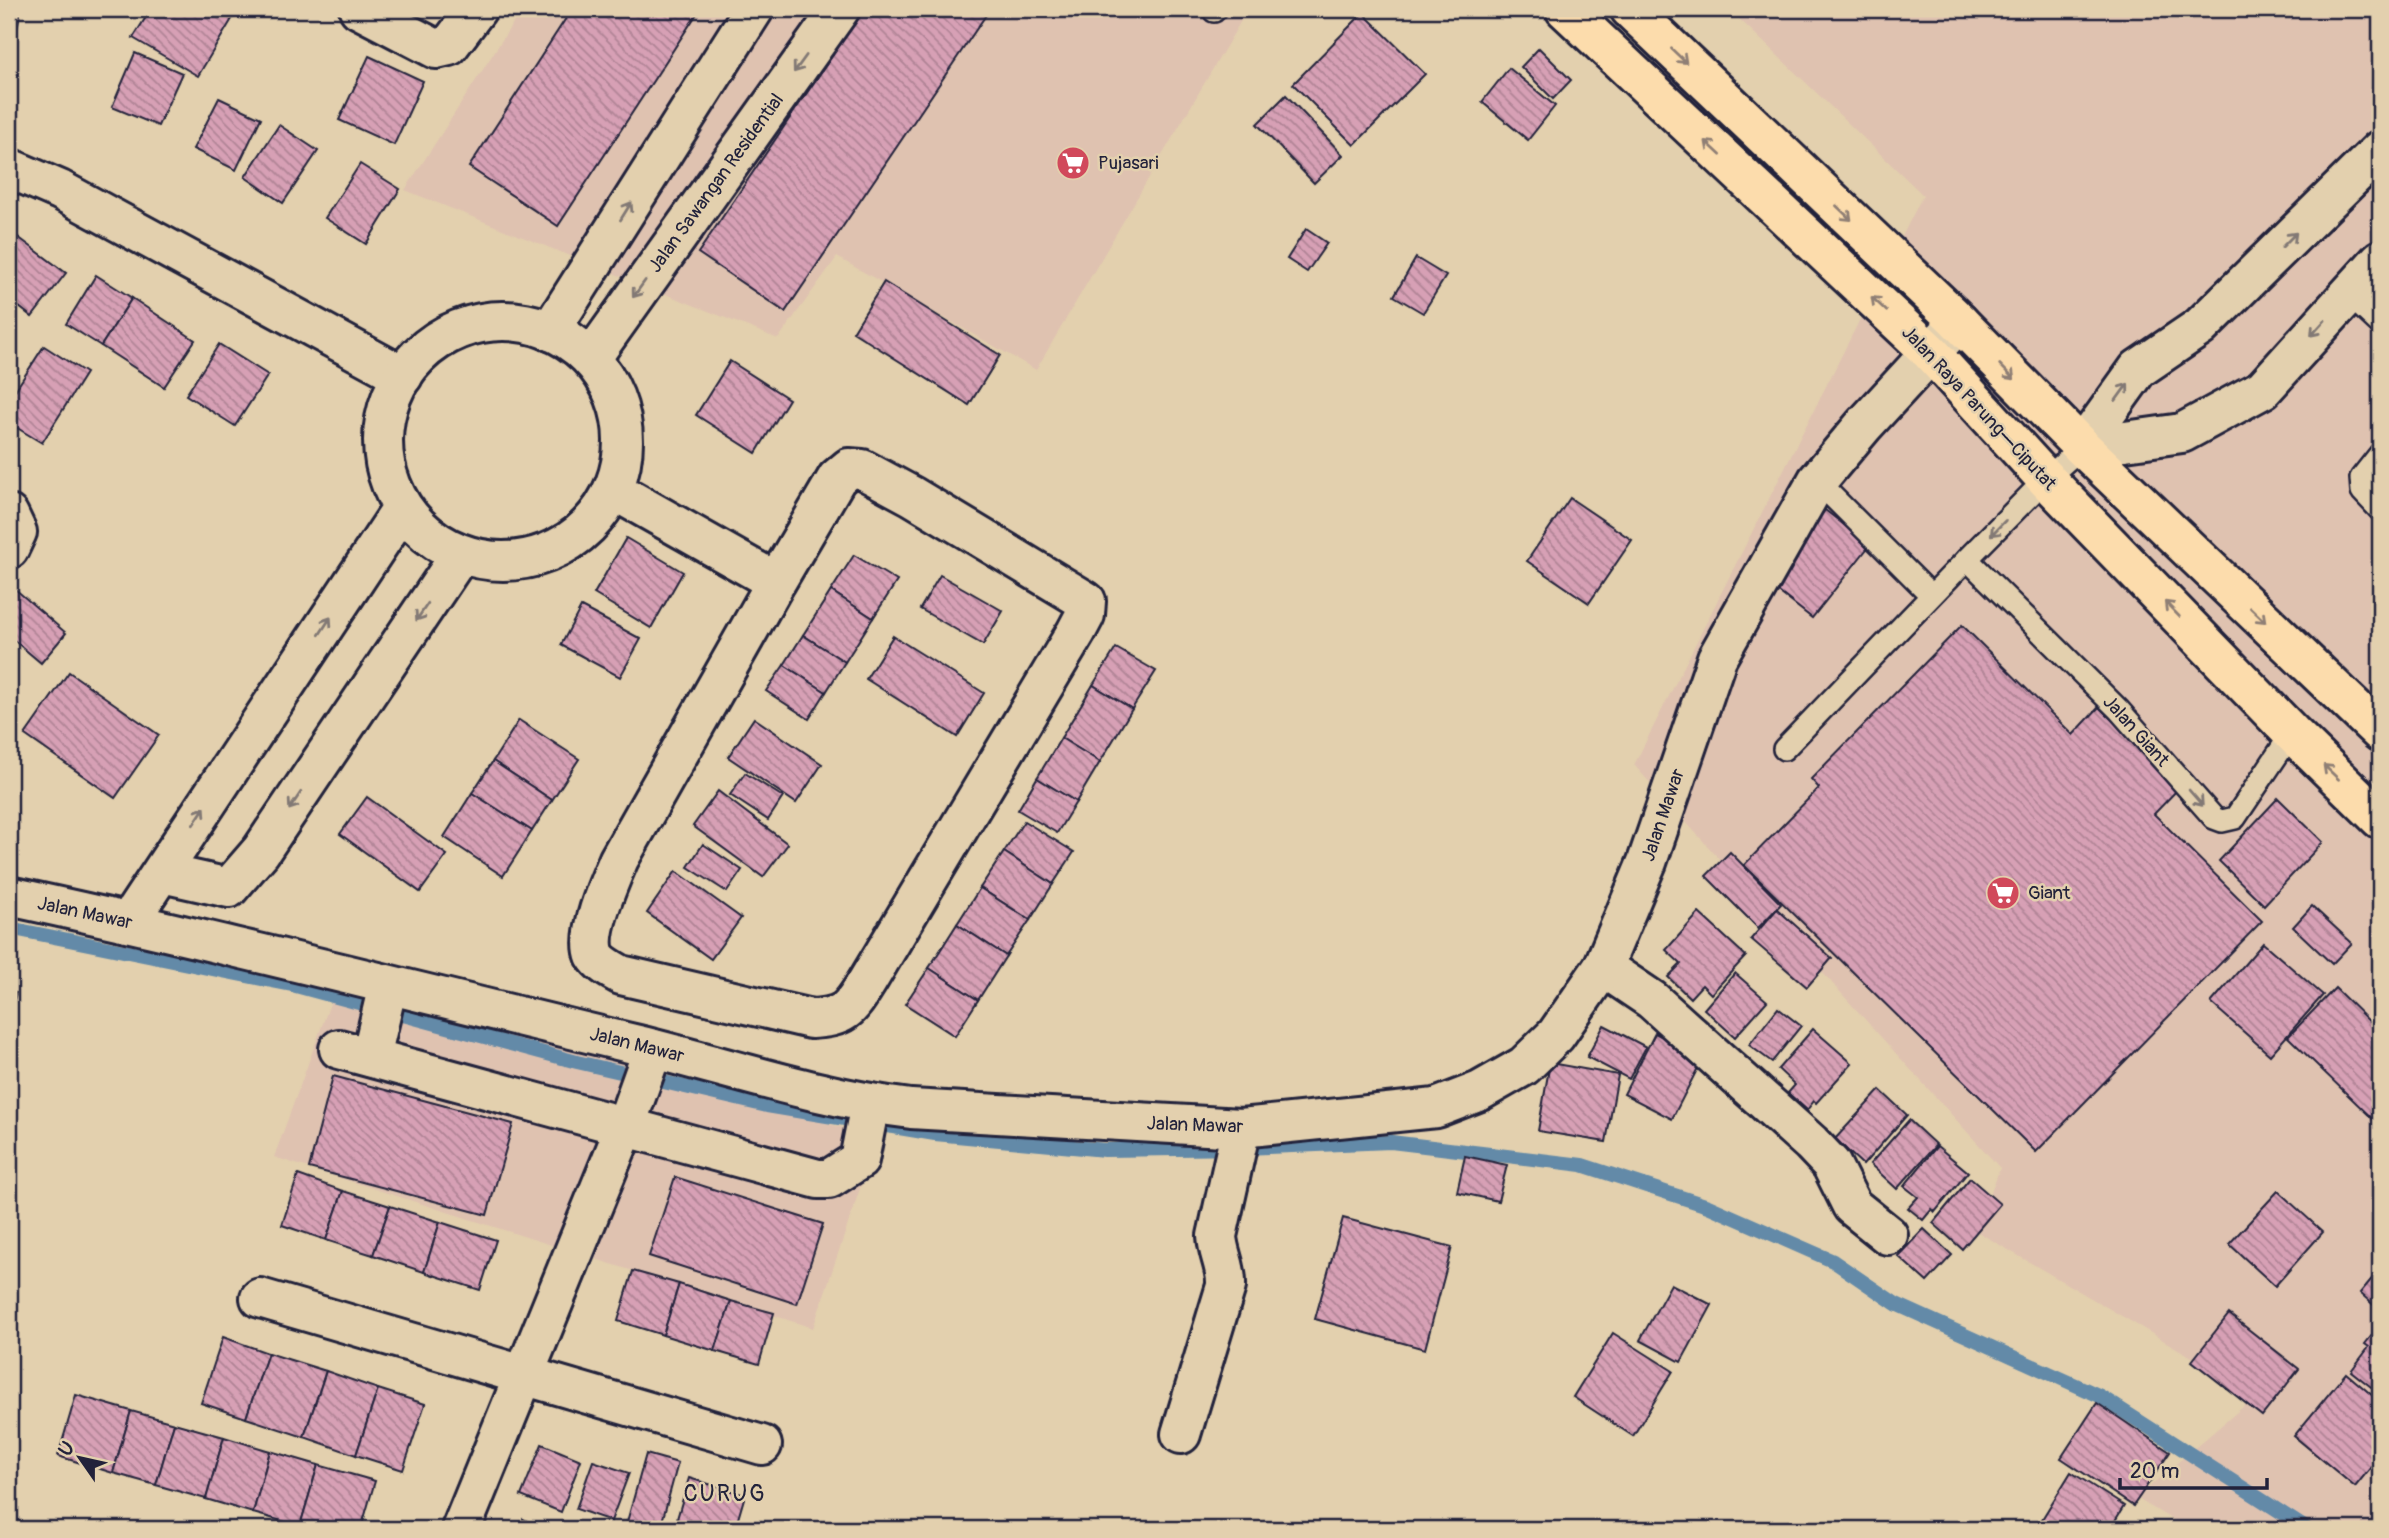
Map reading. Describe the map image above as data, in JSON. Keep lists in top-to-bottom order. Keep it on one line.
{"streets":{"highway":["Jalan Raya Parung—Ciputat"],"street":["Jalan Sawangan Residential","Jalan Mawar"],"lane":["Jalan Giant"]},"crossings":[["Jalan Raya Parung—Ciputat","Jalan Giant"],["Jalan Raya Parung—Ciputat","Jalan Mawar"]],"districts":["CURUG"],"places":{"supermarket":["Pujasari","Giant"]},"scale_bar":"20 m","north":"top left"}
